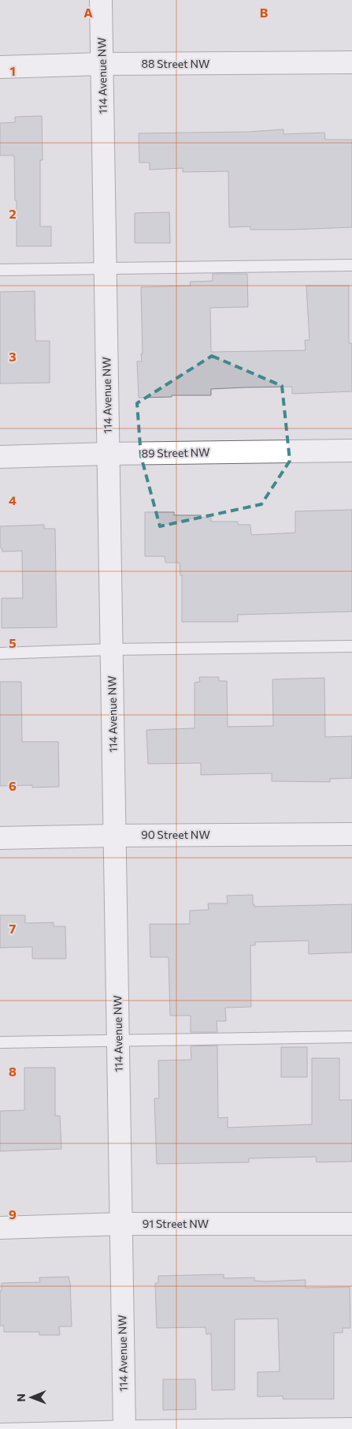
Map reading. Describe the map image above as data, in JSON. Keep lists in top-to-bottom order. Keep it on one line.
{"streets":{"street":["88 Street NW","114 Avenue NW","89 Street NW","90 Street NW","91 Street NW"]},"crossings":[["88 Street NW","114 Avenue NW"],["114 Avenue NW","89 Street NW"],["114 Avenue NW","90 Street NW"],["114 Avenue NW","91 Street NW"]],"north":"left","grid":{"columns":["A","B"],"rows":["1","2","3","4","5","6","7","8","9"]}}
